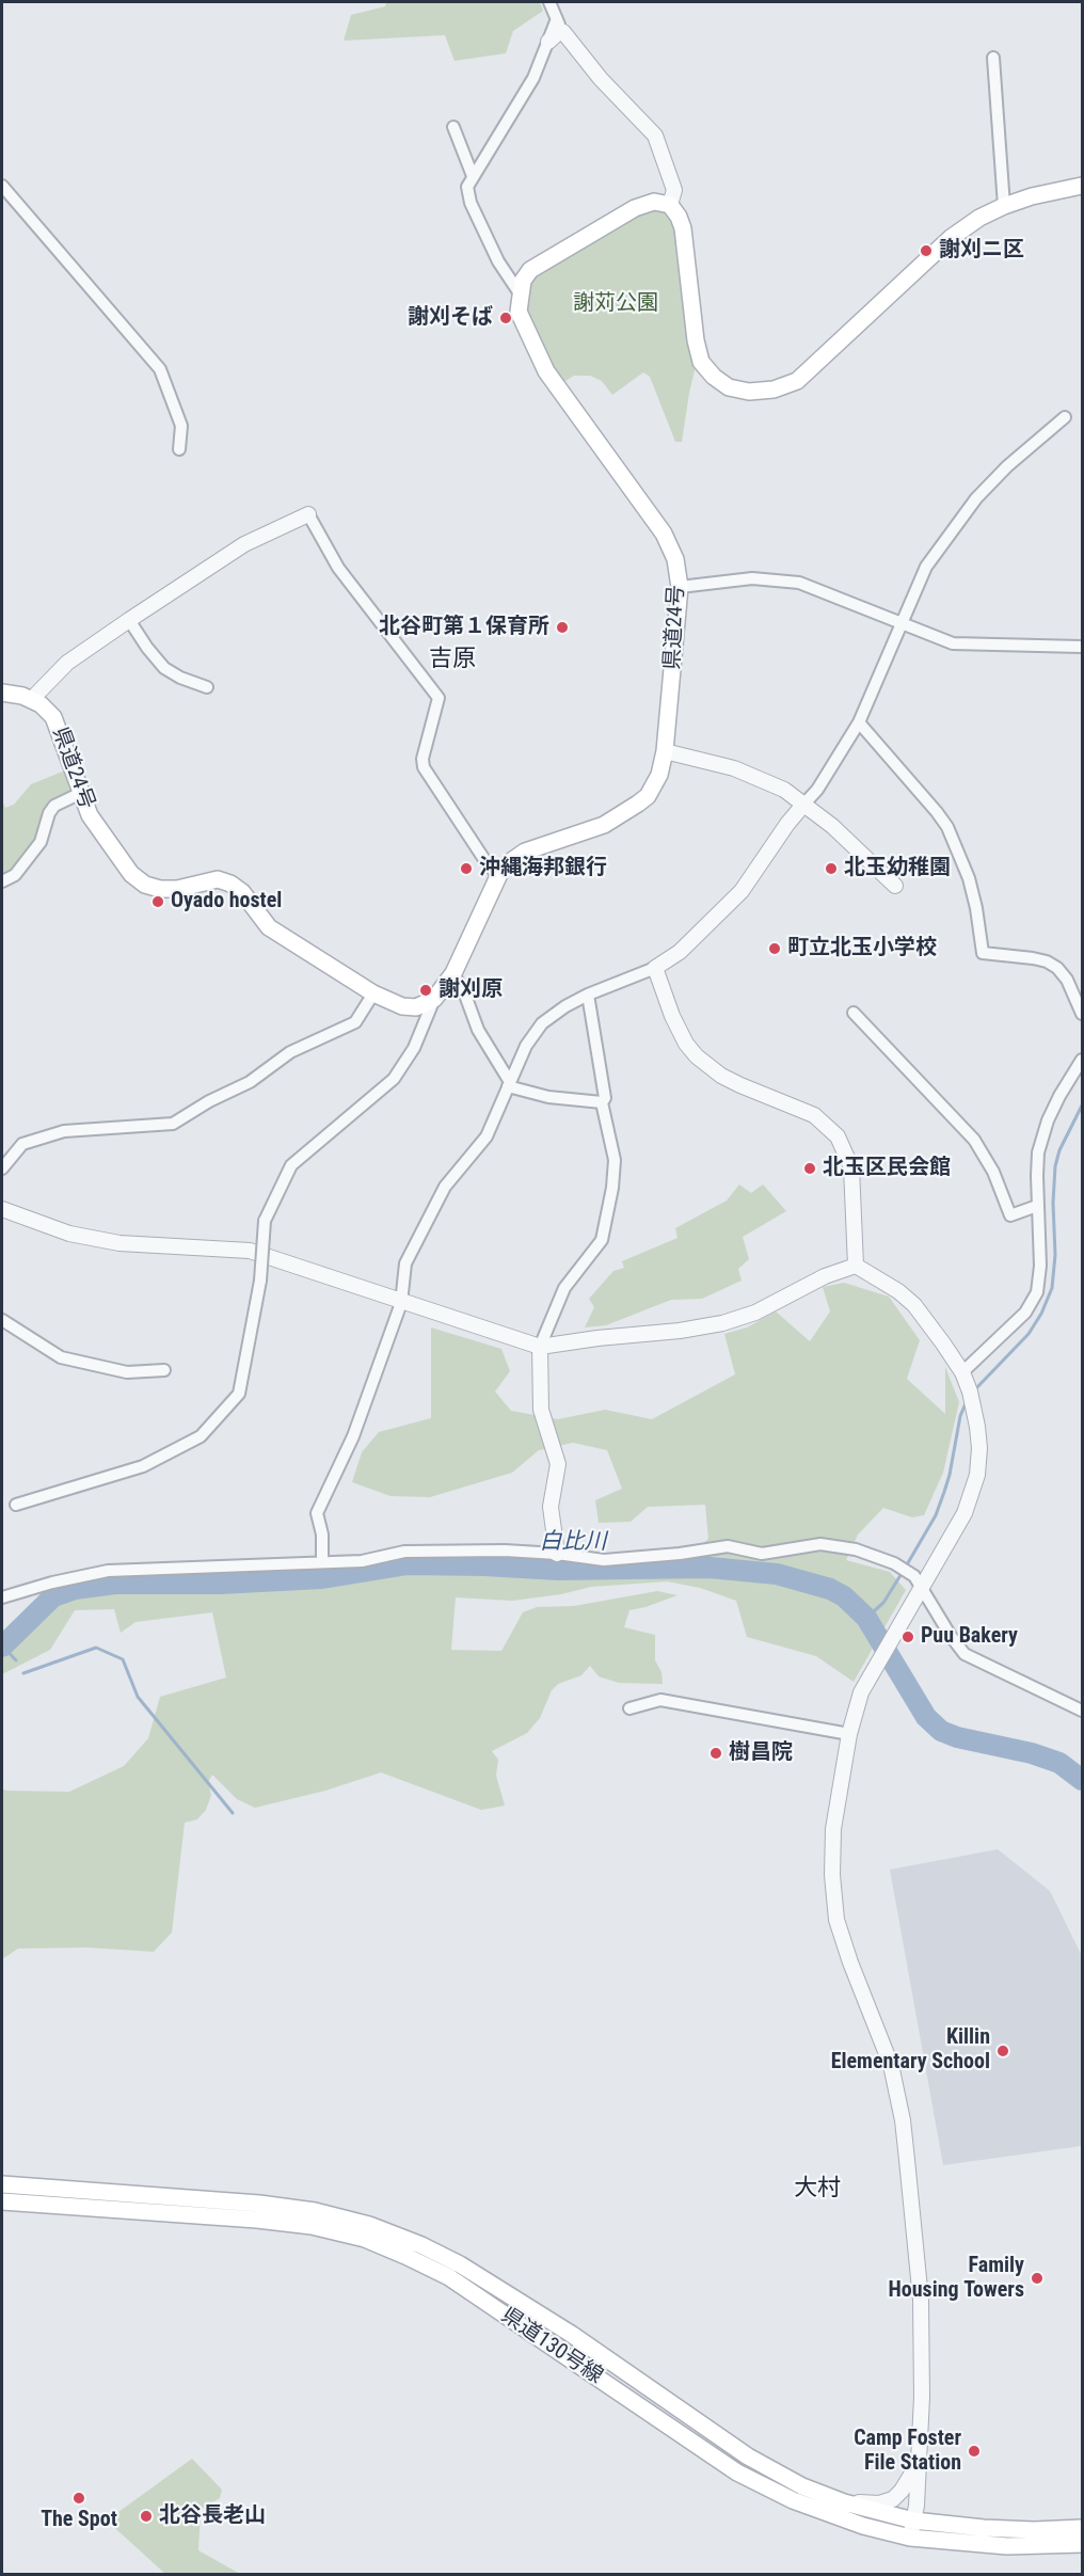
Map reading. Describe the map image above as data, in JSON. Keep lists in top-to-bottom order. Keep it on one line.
{"streets":{"main road":["県道24号","県道130号線"]},"districts":["吉原","大村"],"water":["白比川"],"parks":["謝苅公園"],"places":["謝刈ニ区","謝刈そば","北谷町第１保育所","沖縄海邦銀行","北玉幼稚園","Oyado hostel","町立北玉小学校","謝刈原","北玉区民会館","Puu Bakery","樹昌院","Killin Elementary School","Family Housing Towers","Camp Foster File Station","The Spot","北谷長老山"]}
